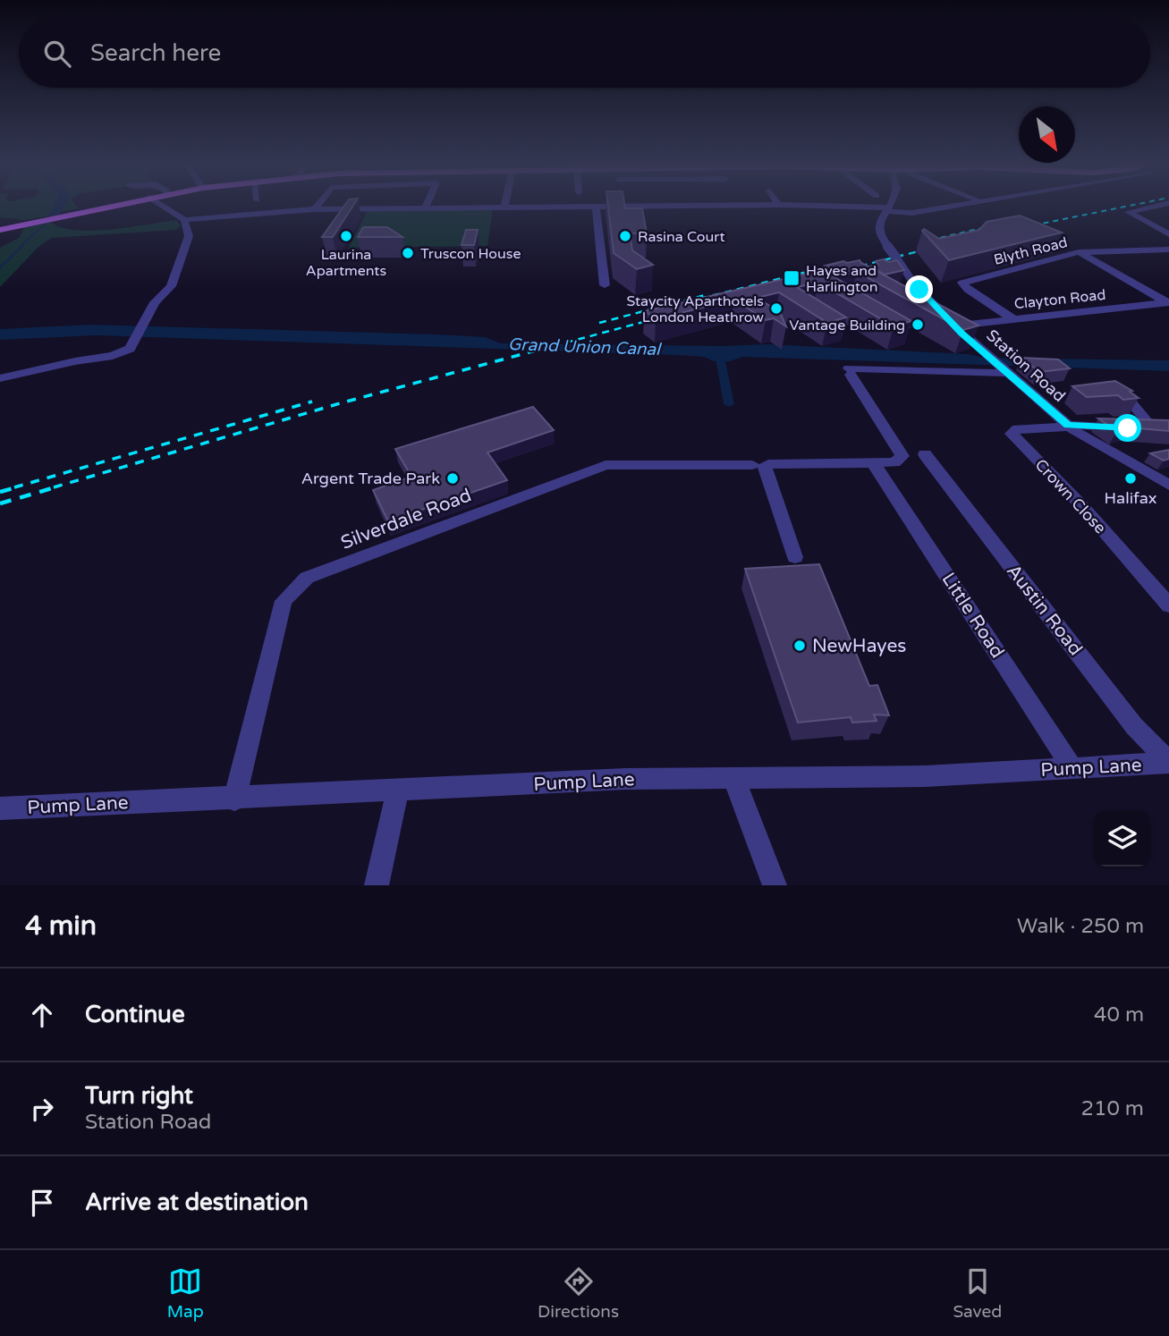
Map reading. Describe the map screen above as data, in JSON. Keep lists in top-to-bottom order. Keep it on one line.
{"streets":{"street":["Blyth Road","Clayton Road","Station Road","Crown Close","Silverdale Road","Austin Road","Little Road","Pump Lane"]},"crossings":[["Blyth Road","Clayton Road"],["Clayton Road","Station Road"],["Station Road","Crown Close"],["Station Road","Silverdale Road"],["Silverdale Road","Little Road"],["Silverdale Road","Pump Lane"],["Austin Road","Pump Lane"],["Little Road","Pump Lane"]],"water":["Grand Union Canal"],"places":{"other":["Laurina Apartments","Rasina Court","Truscon House","Staycity Aparthotels London Heathrow","Vantage Building","Argent Trade Park","Halifax","NewHayes"],"transit":["Hayes and Harlington"]},"north":"bottom right","page":{"search":"Search here","heading":["4 min","Walk · 250 m"],"list":[["Continue","40 m"],["Turn right","Station Road","210 m"],"Arrive at destination"],"nav":["Map","Directions","Saved"]}}
